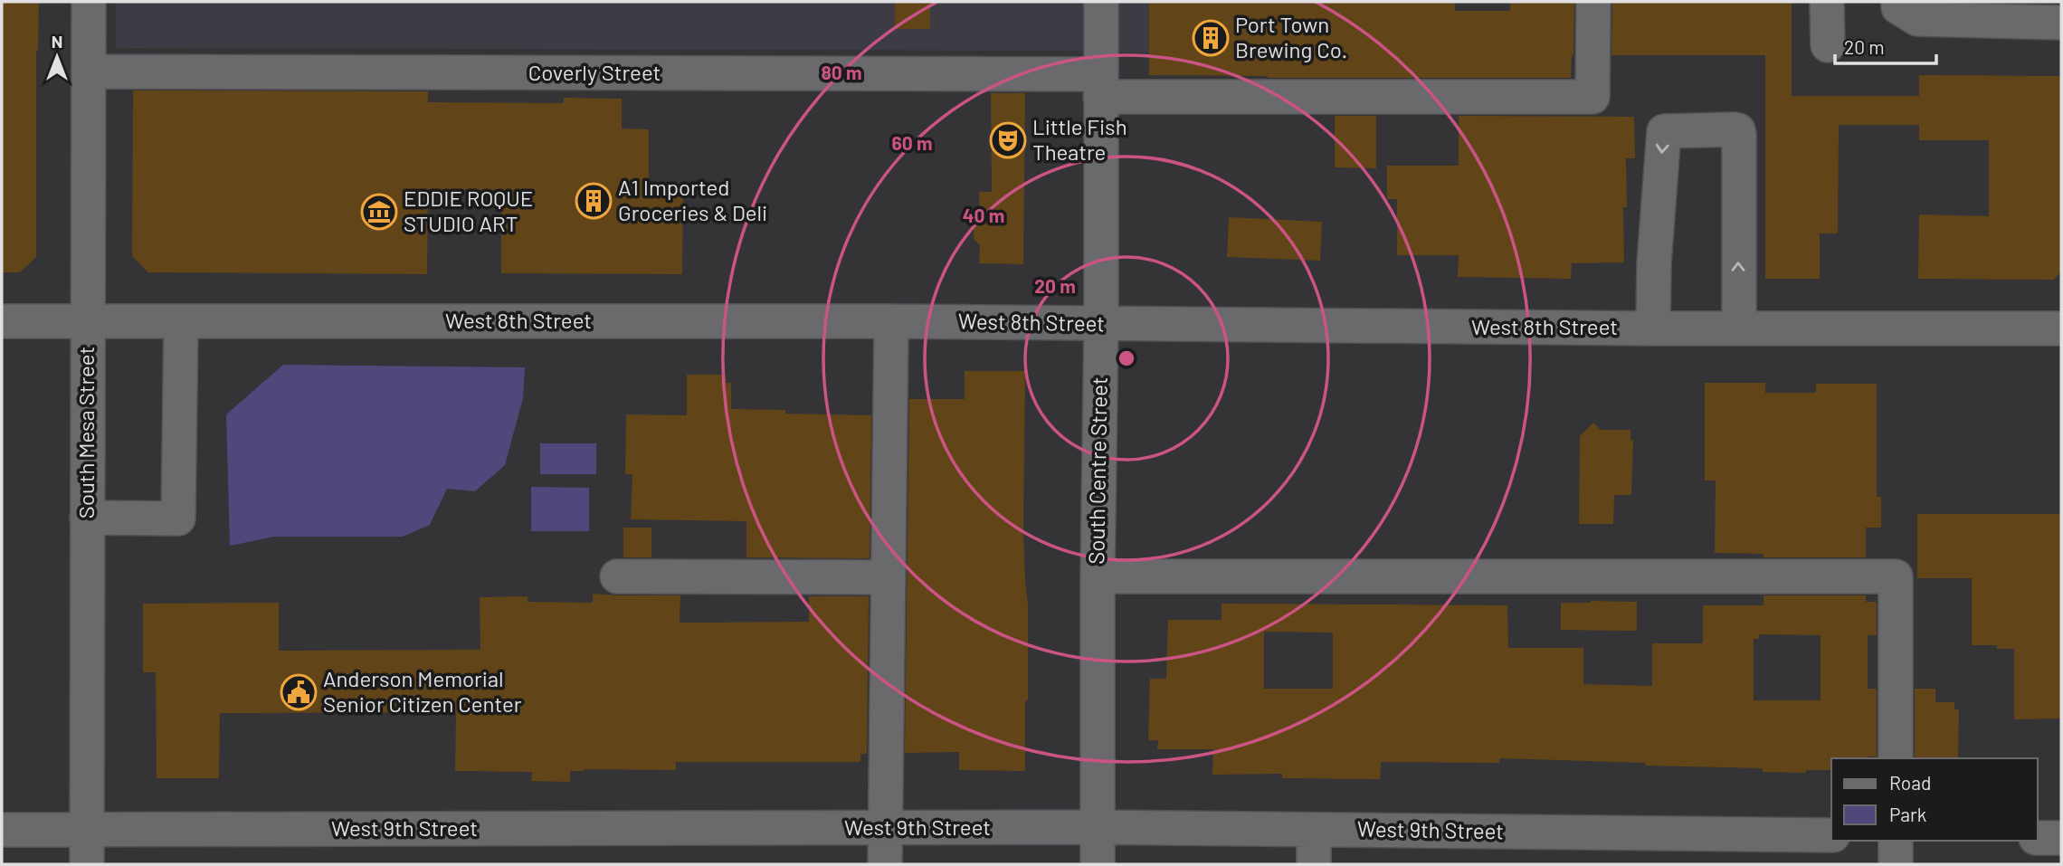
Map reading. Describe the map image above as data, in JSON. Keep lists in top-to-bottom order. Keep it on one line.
{"streets":{"street":["Coverly Street","West 8th Street","South Mesa Street","South Centre Street","West 9th Street"]},"crossings":[["Coverly Street","South Mesa Street"],["Coverly Street","South Centre Street"],["West 8th Street","South Mesa Street"],["West 8th Street","South Centre Street"],["South Mesa Street","West 9th Street"],["South Centre Street","West 9th Street"]],"places":{"building":["Port Town Brewing Co.","A1 Imported Groceries & Deli"],"theatre":["Little Fish Theatre"],"museum":["EDDIE ROQUE STUDIO ART"],"public building":["Anderson Memorial Senior Citizen Center"]},"legend":["Road","Park"],"scale_bar":"20 m","north":"top","rings":["80 m","60 m","40 m","20 m"]}
